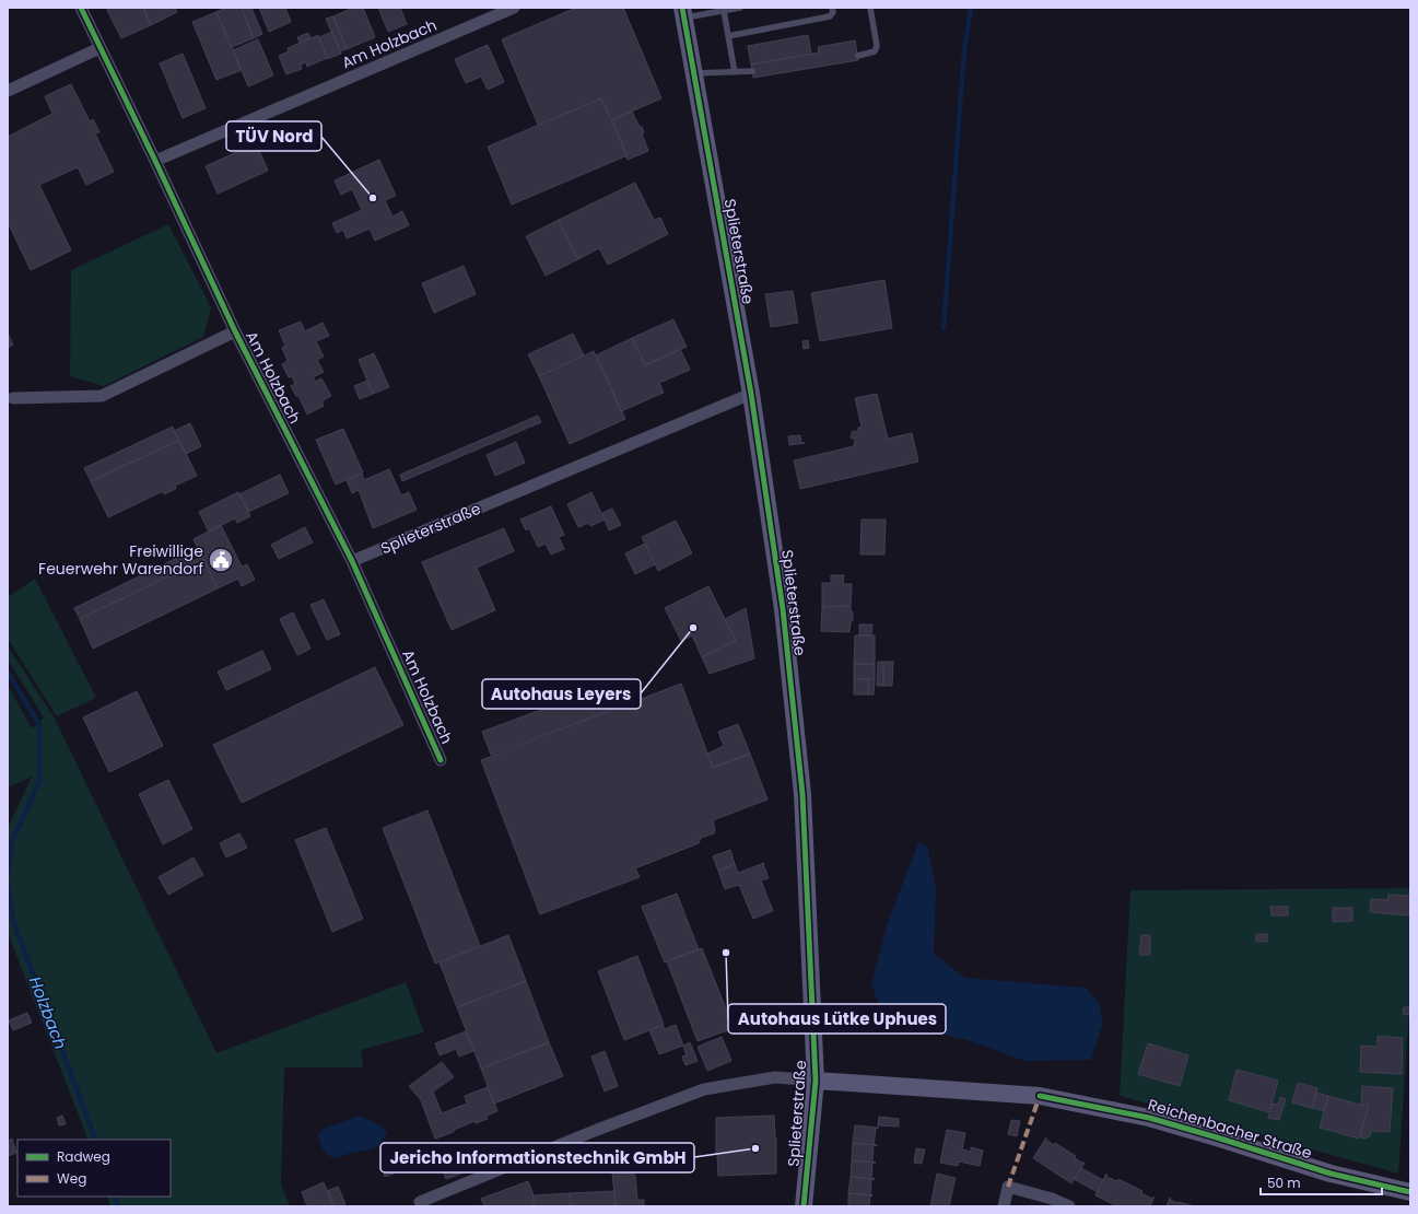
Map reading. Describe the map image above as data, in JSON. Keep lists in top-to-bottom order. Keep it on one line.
{"streets":{"street":["Am Holzbach","Splieterstraße","Reichenbacher Straße"]},"crossings":[["Am Holzbach","Splieterstraße"],["Splieterstraße","Reichenbacher Straße"]],"water":["Holzbach"],"places":{"other":["TÜV Nord","Autohaus Leyers","Autohaus Lütke Uphues","Jericho Informationstechnik GmbH"],"public building":["Freiwillige Feuerwehr Warendorf"]},"legend":["Radweg","Weg"],"scale_bar":"50 m"}
